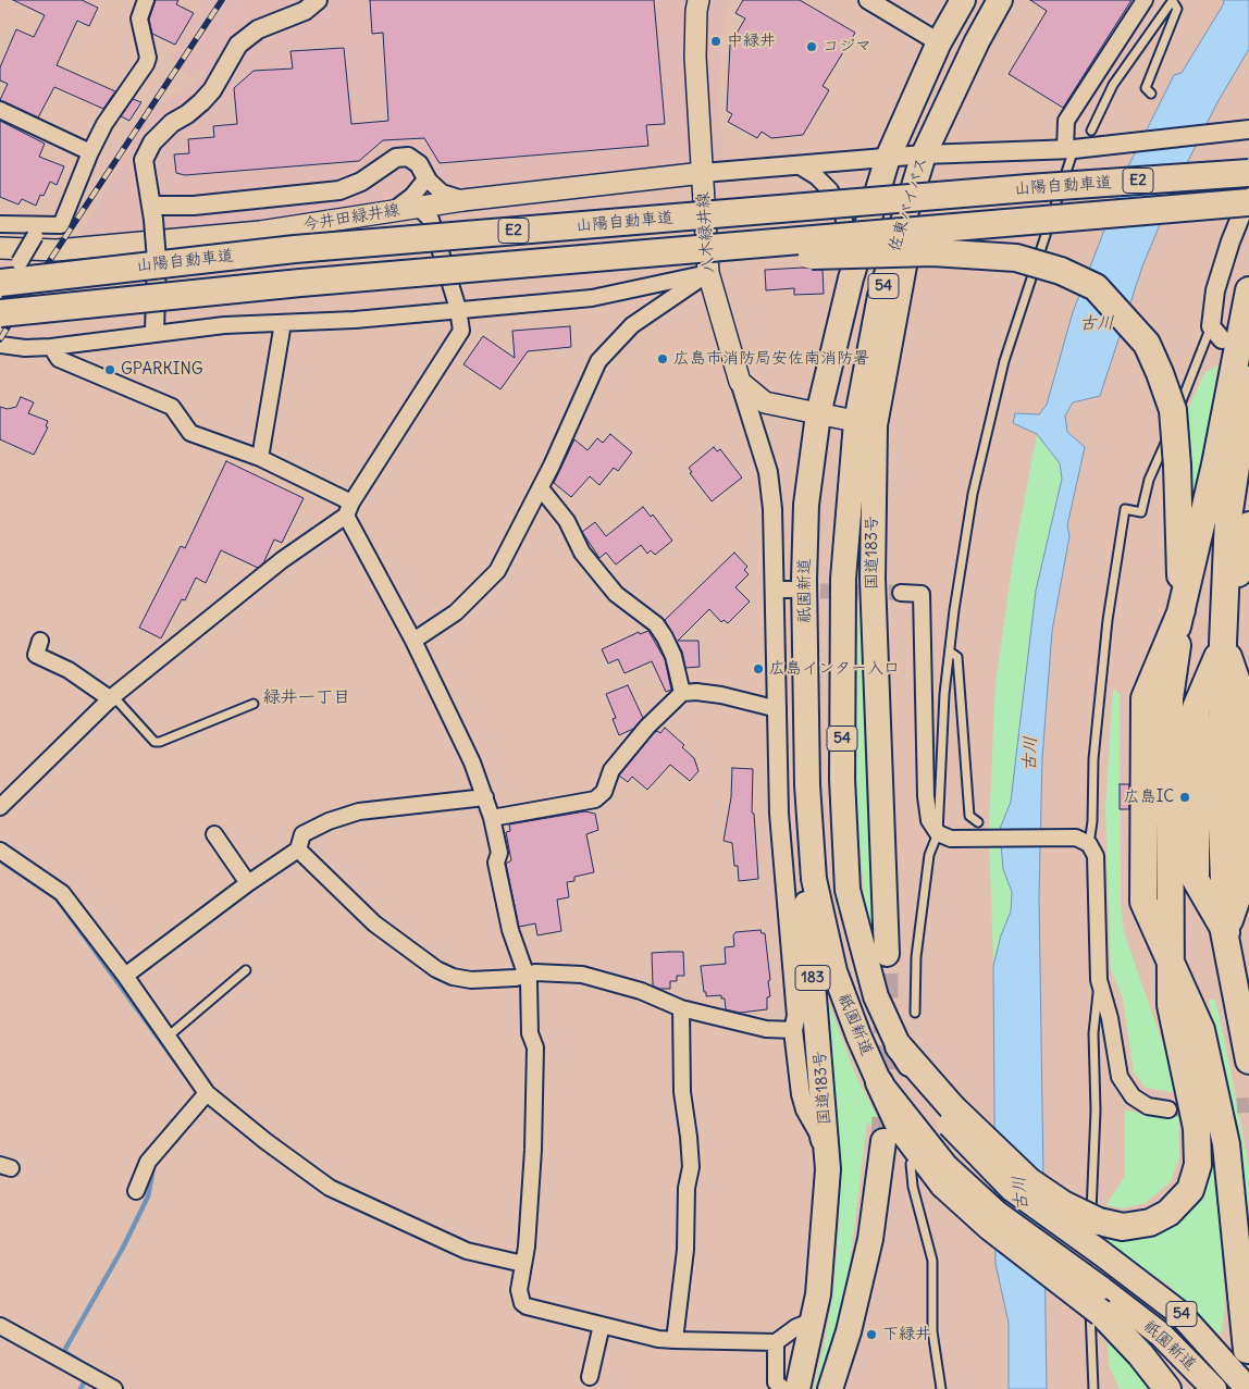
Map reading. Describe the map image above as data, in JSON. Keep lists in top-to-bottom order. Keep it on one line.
{"streets":{"highway":["E2","山陽自動車道","佐東バイパス","54","国道183号","祇園新道","183"],"main road":["今井田緑井線","八木緑井線"]},"crossings":[["佐東バイパス","国道183号"],["佐東バイパス","祇園新道"],["今井田緑井線","八木緑井線"],["国道183号","祇園新道"]],"districts":["緑井一丁目"],"water":["古川"],"places":["中緑井","コジマ","広島市消防局安佐南消防署","GPARKING","広島インター入口","広島IC","下緑井"]}
